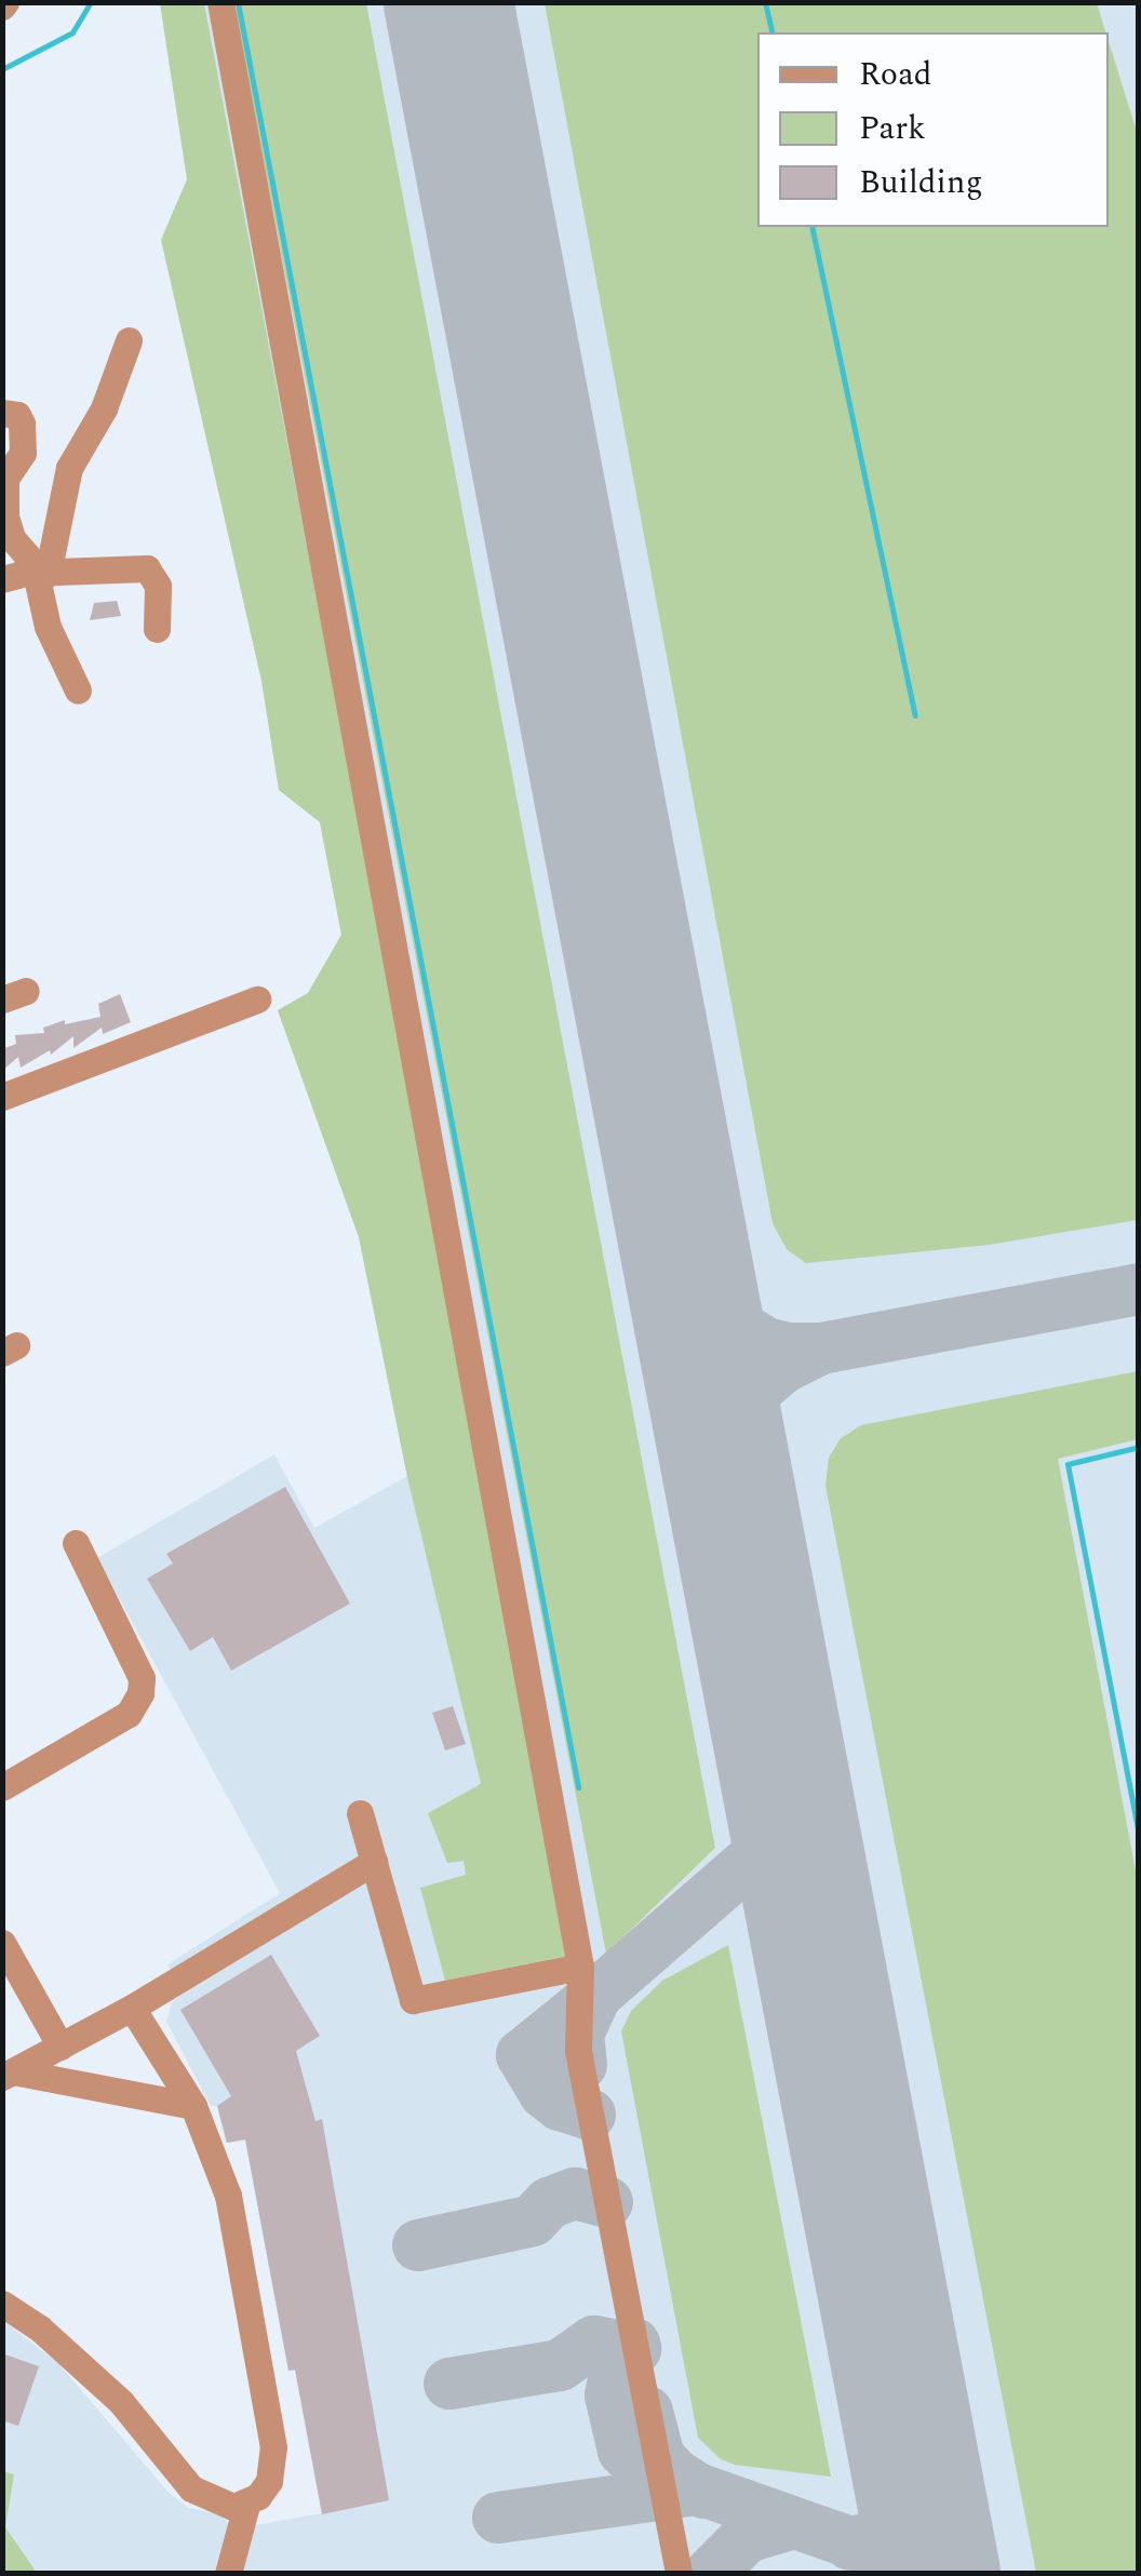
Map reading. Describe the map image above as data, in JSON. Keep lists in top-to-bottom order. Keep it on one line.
{"legend":["Road","Park","Building"]}
